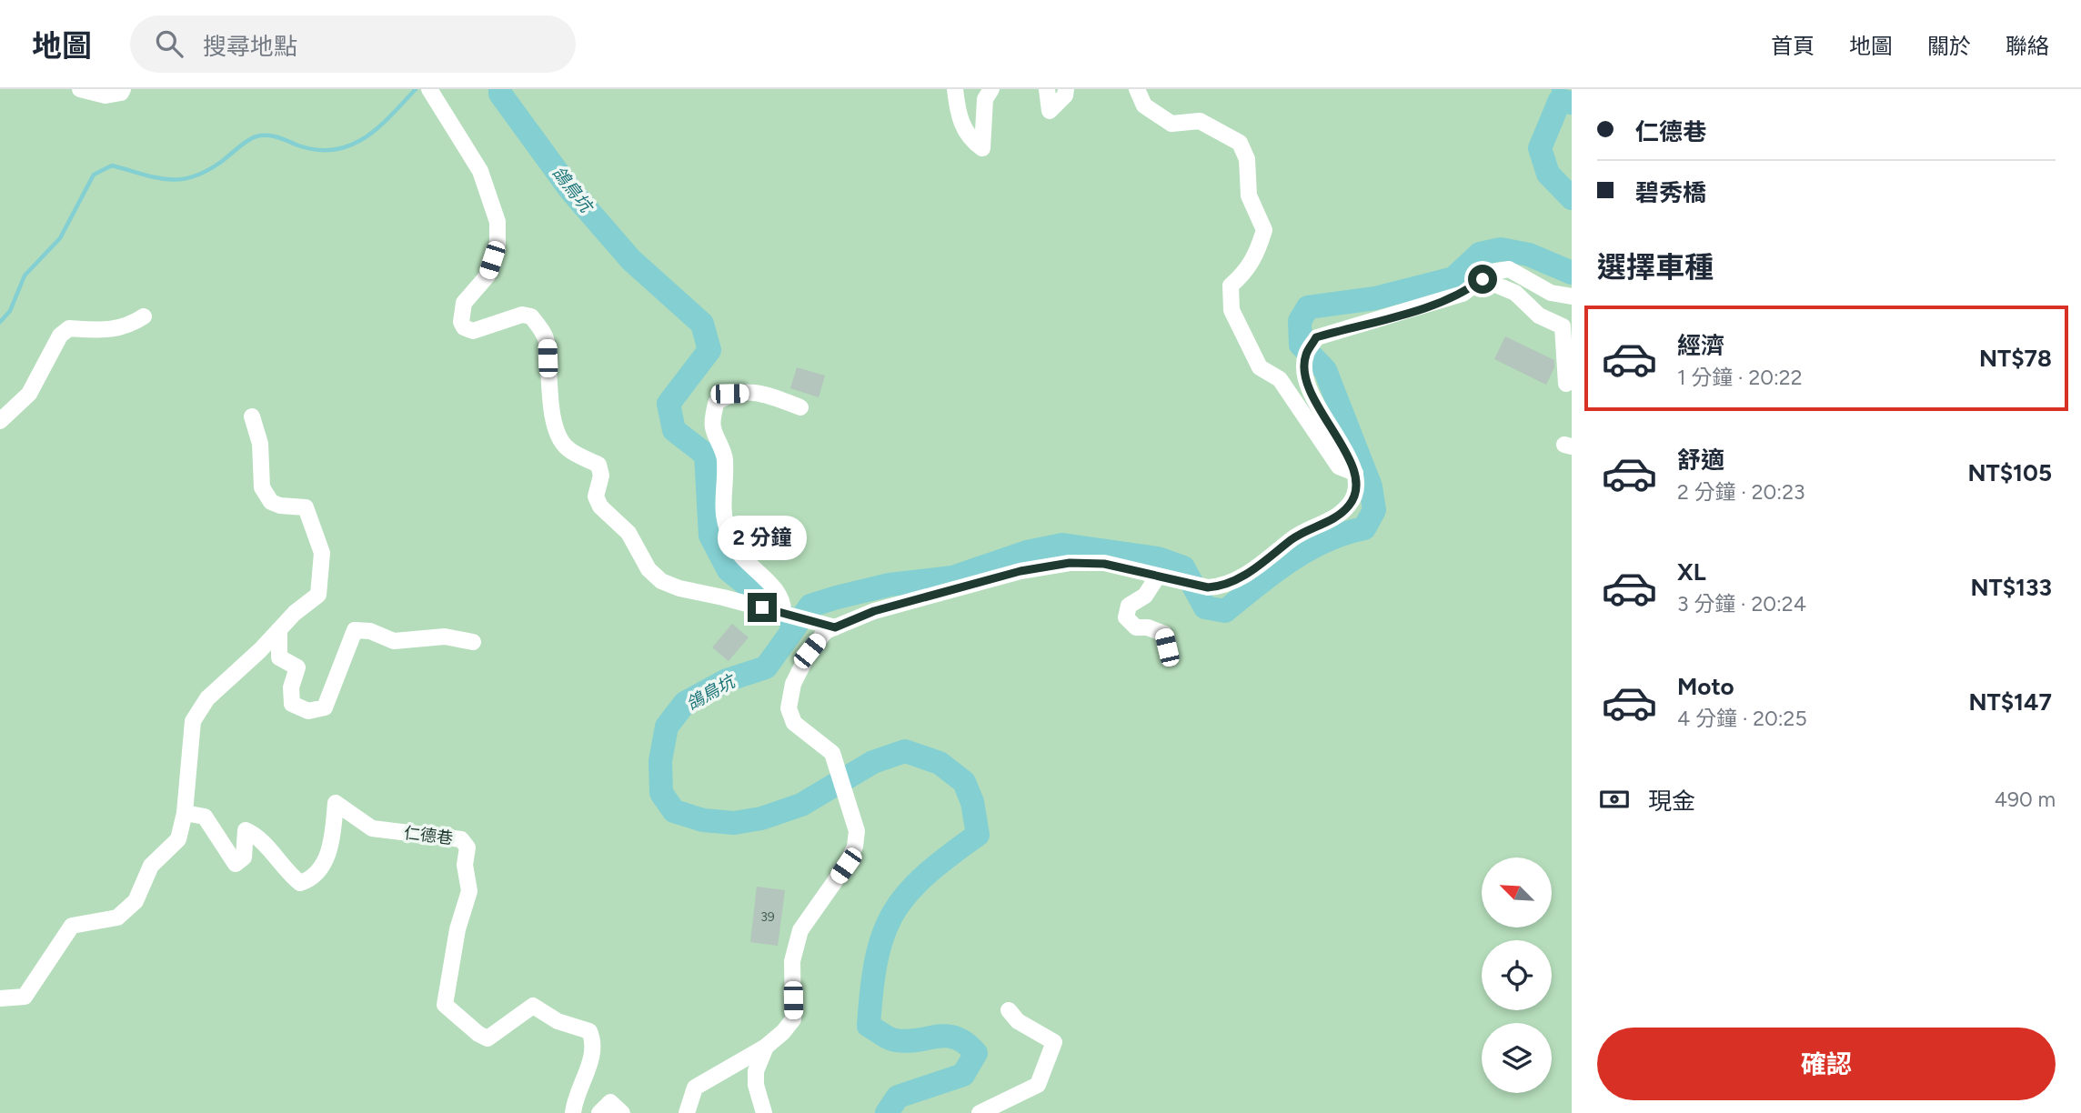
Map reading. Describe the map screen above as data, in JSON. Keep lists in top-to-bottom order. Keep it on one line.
{"streets":{"street":["仁德巷"]},"water":["鴿鳥坑"],"house_numbers":["39"],"north":"top left","page":{"header":"地圖","search":"搜尋地點","nav":["首頁","地圖","關於","聯絡"],"banner":["仁德巷","碧秀橋"],"heading":"選擇車種","list":[{"name":"經濟","note":"1 分鐘 · 20:22","value":"NT$78"},{"name":"舒適","note":"2 分鐘 · 20:23","value":"NT$105"},{"name":"XL","note":"3 分鐘 · 20:24","value":"NT$133"},{"name":"Moto","note":"4 分鐘 · 20:25","value":"NT$147"}],"bubble":"2 分鐘","pay":["現金","490 m"],"buttons":"確認"}}
